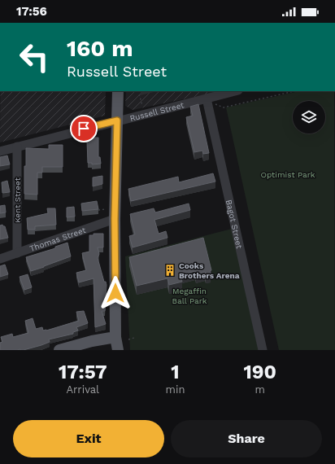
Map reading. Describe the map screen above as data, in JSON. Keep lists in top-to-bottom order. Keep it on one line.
{"streets":{"street":["Russell Street","Kent Street","Bagot Street","Thomas Street"]},"crossings":[["Russell Street","Kent Street"],["Russell Street","Bagot Street"],["Kent Street","Thomas Street"]],"parks":["Optimist Park","Megaffin Ball Park"],"places":{"building":["Cooks Brothers Arena"]},"page":{"status":"17:56","turn":["160 m","Russell Street"],"eta":["17:57","Arrival","1","min","190","m"],"buttons":["Exit","Share"]}}
